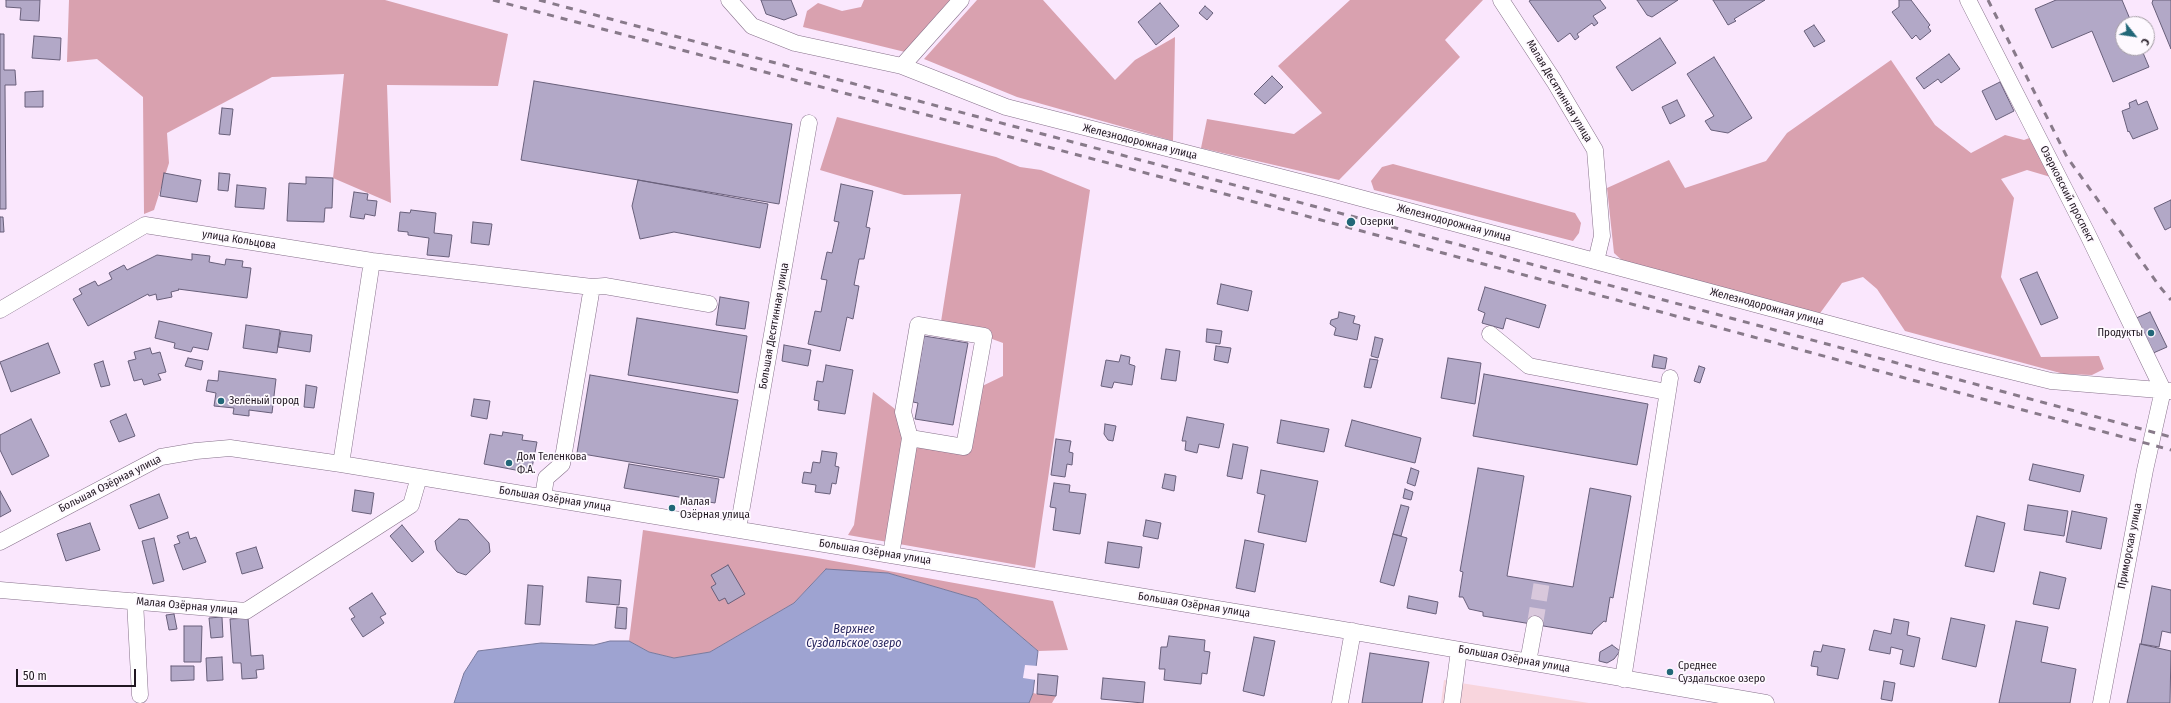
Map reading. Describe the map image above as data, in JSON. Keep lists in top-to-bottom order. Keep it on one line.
{"streets":{"street":["Малая Десятинная улица","Железнодорожная улица","Озерковский проспект","улица Кольцова","Большая Десятинная улица","Большая Озёрная улица","Приморская улица","Малая Озёрная улица"]},"crossings":[["Малая Десятинная улица","Железнодорожная улица"],["Железнодорожная улица","Озерковский проспект"],["Железнодорожная улица","Приморская улица"],["Озерковский проспект","Приморская улица"],["Большая Десятинная улица","Большая Озёрная улица"],["Большая Озёрная улица","Малая Озёрная улица"]],"water":["Верхнее Суздальское озеро"],"places":["Озерки","Продукты","Зелёный город","Дом Теленкова Ф.А.","Малая Озёрная улица","Среднее Суздальское озеро"],"scale_bar":"50 m","north":"bottom right"}
